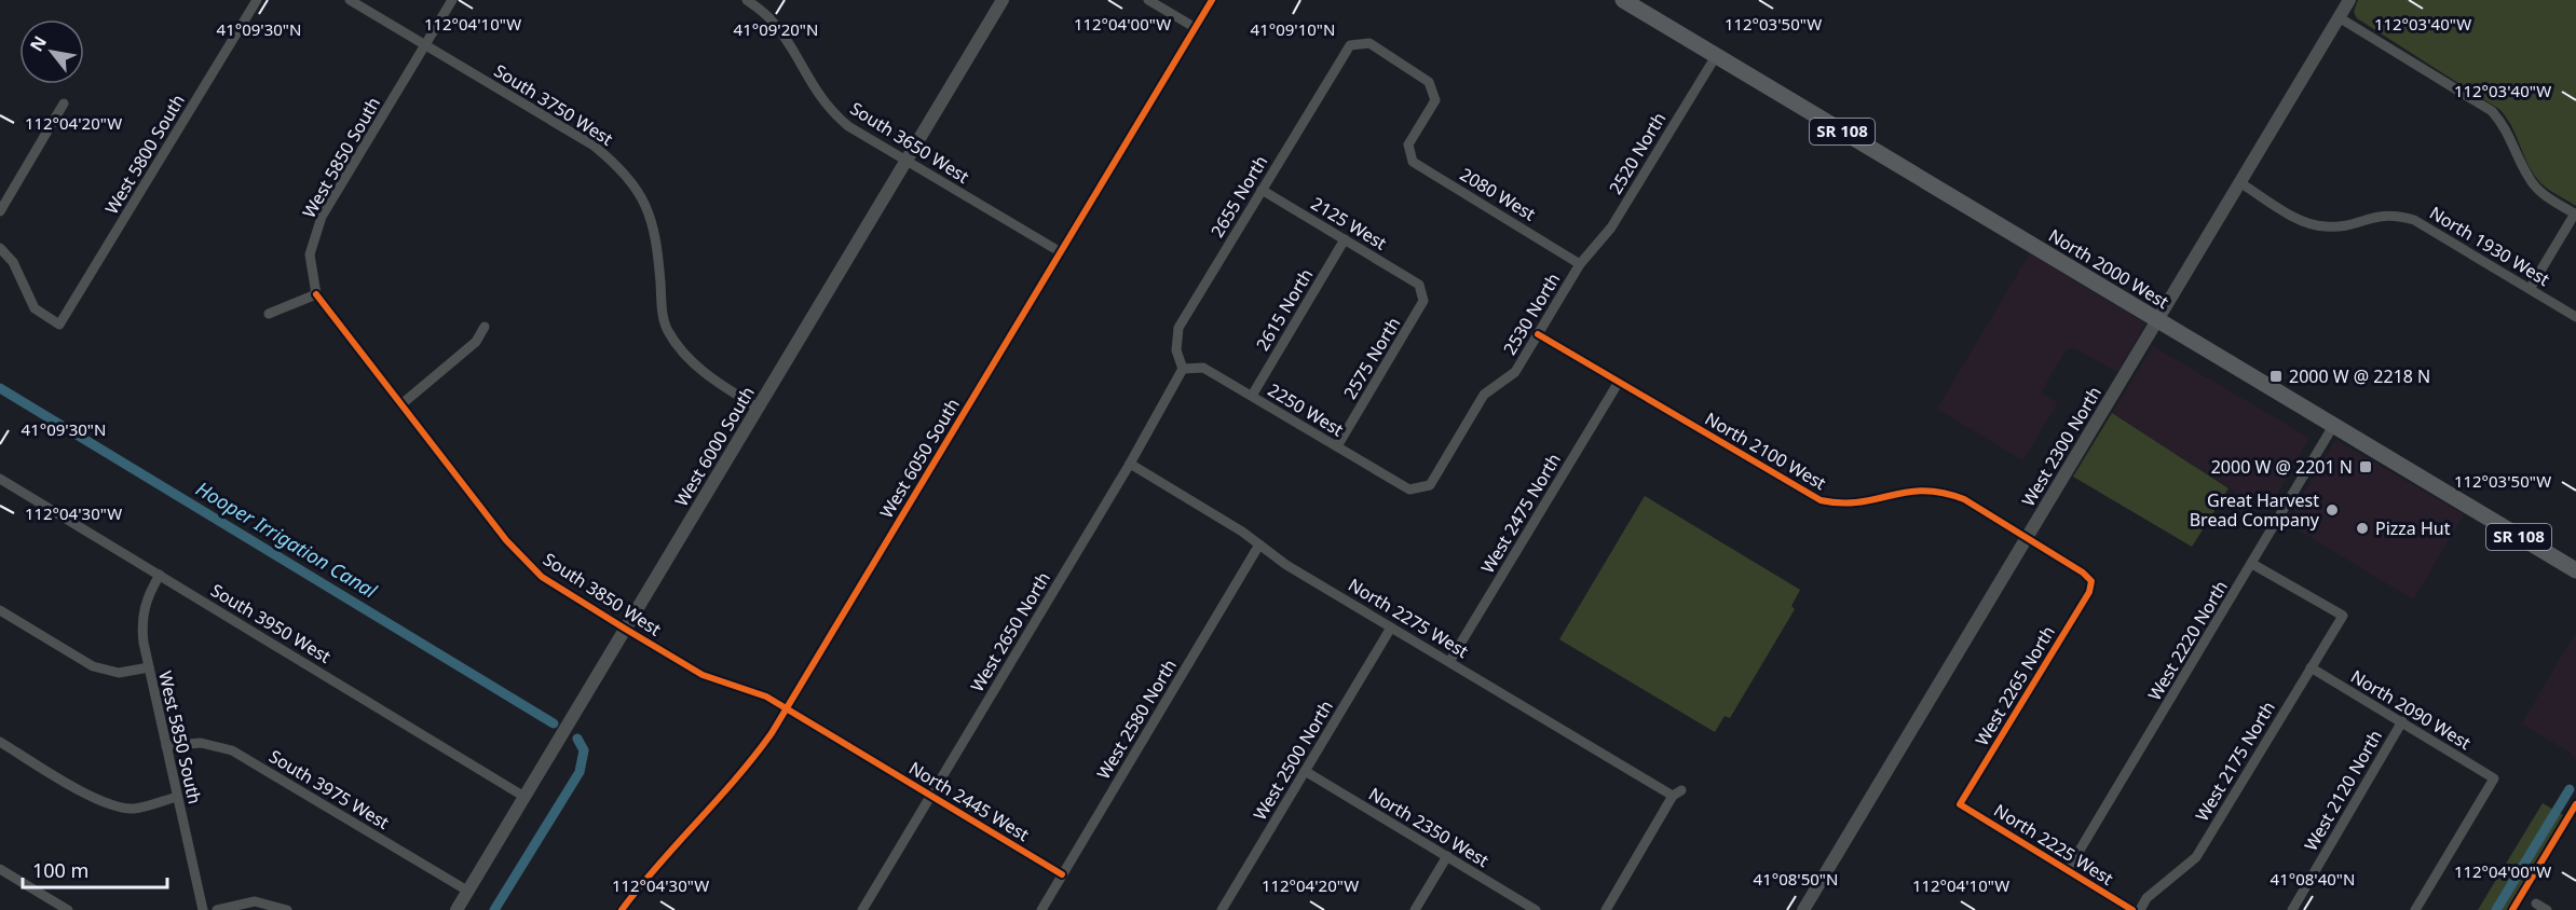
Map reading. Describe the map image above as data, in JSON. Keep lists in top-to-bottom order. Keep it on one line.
{"streets":{"main road":["SR 108","North 2000 West"],"street":["South 3750 West","South 3650 West","2520 North","West 5800 South","West 5850 South","2080 West","2655 North","2125 West","North 1930 West","2615 North","2530 North","2575 North","2250 West","West 6000 South","West 2300 North","North 2100 West","West 6050 South","West 2475 North","South 3850 West","North 2275 West","South 3950 West","West 2650 North","West 2220 North","West 2265 North","North 2090 West","West 2580 North","West 2500 North","West 2175 North","South 3975 West","West 2120 North","North 2445 West","North 2350 West","North 2225 West"]},"crossings":[["South 3750 West","West 5850 South"],["South 3750 West","West 6000 South"],["South 3650 West","West 6000 South"],["South 3650 West","West 6050 South"],["2520 North","2080 West"],["2520 North","North 2000 West"],["2520 North","2530 North"],["West 5850 South","South 3850 West"],["West 5850 South","South 3950 West"],["West 5850 South","South 3975 West"],["2080 West","2655 North"],["2080 West","2530 North"],["2655 North","2125 West"],["2655 North","2250 West"],["2655 North","West 2650 North"],["2125 West","2615 North"],["2125 West","2575 North"],["North 1930 West","West 2300 North"],["North 2000 West","West 2300 North"],["North 2000 West","West 2220 North"],["2615 North","2250 West"],["2530 North","2250 West"],["2530 North","North 2100 West"],["2575 North","2250 West"],["2250 West","West 2650 North"],["West 6000 South","South 3850 West"],["West 6000 South","South 3950 West"],["West 6000 South","South 3975 West"],["West 2300 North","North 2100 West"],["North 2100 West","West 2475 North"],["North 2100 West","West 2265 North"],["West 6050 South","South 3850 West"],["West 2475 North","North 2275 West"],["South 3850 West","North 2445 West"],["North 2275 West","West 2650 North"],["North 2275 West","West 2580 North"],["North 2275 West","West 2500 North"],["West 2650 North","North 2445 West"],["West 2220 North","West 2175 North"],["West 2220 North","North 2225 West"],["West 2265 North","North 2225 West"],["North 2090 West","West 2175 North"],["North 2090 West","West 2120 North"],["West 2580 North","North 2445 West"],["West 2500 North","North 2350 West"]],"water":["Hooper Irrigation Canal"],"places":{"transit":["2000 W @ 2218 N","2000 W @ 2201 N"],"other":["Great Harvest Bread Company","Pizza Hut"]},"scale_bar":"100 m","north":"top left","coordinates":["112°03'50\"W","112°04'10\"W","112°04'00\"W","112°03'40\"W","41°09'30\"N","41°09'20\"N","41°09'10\"N","112°04'20\"W","112°04'30\"W","41°08'50\"N","41°08'40\"N"]}
